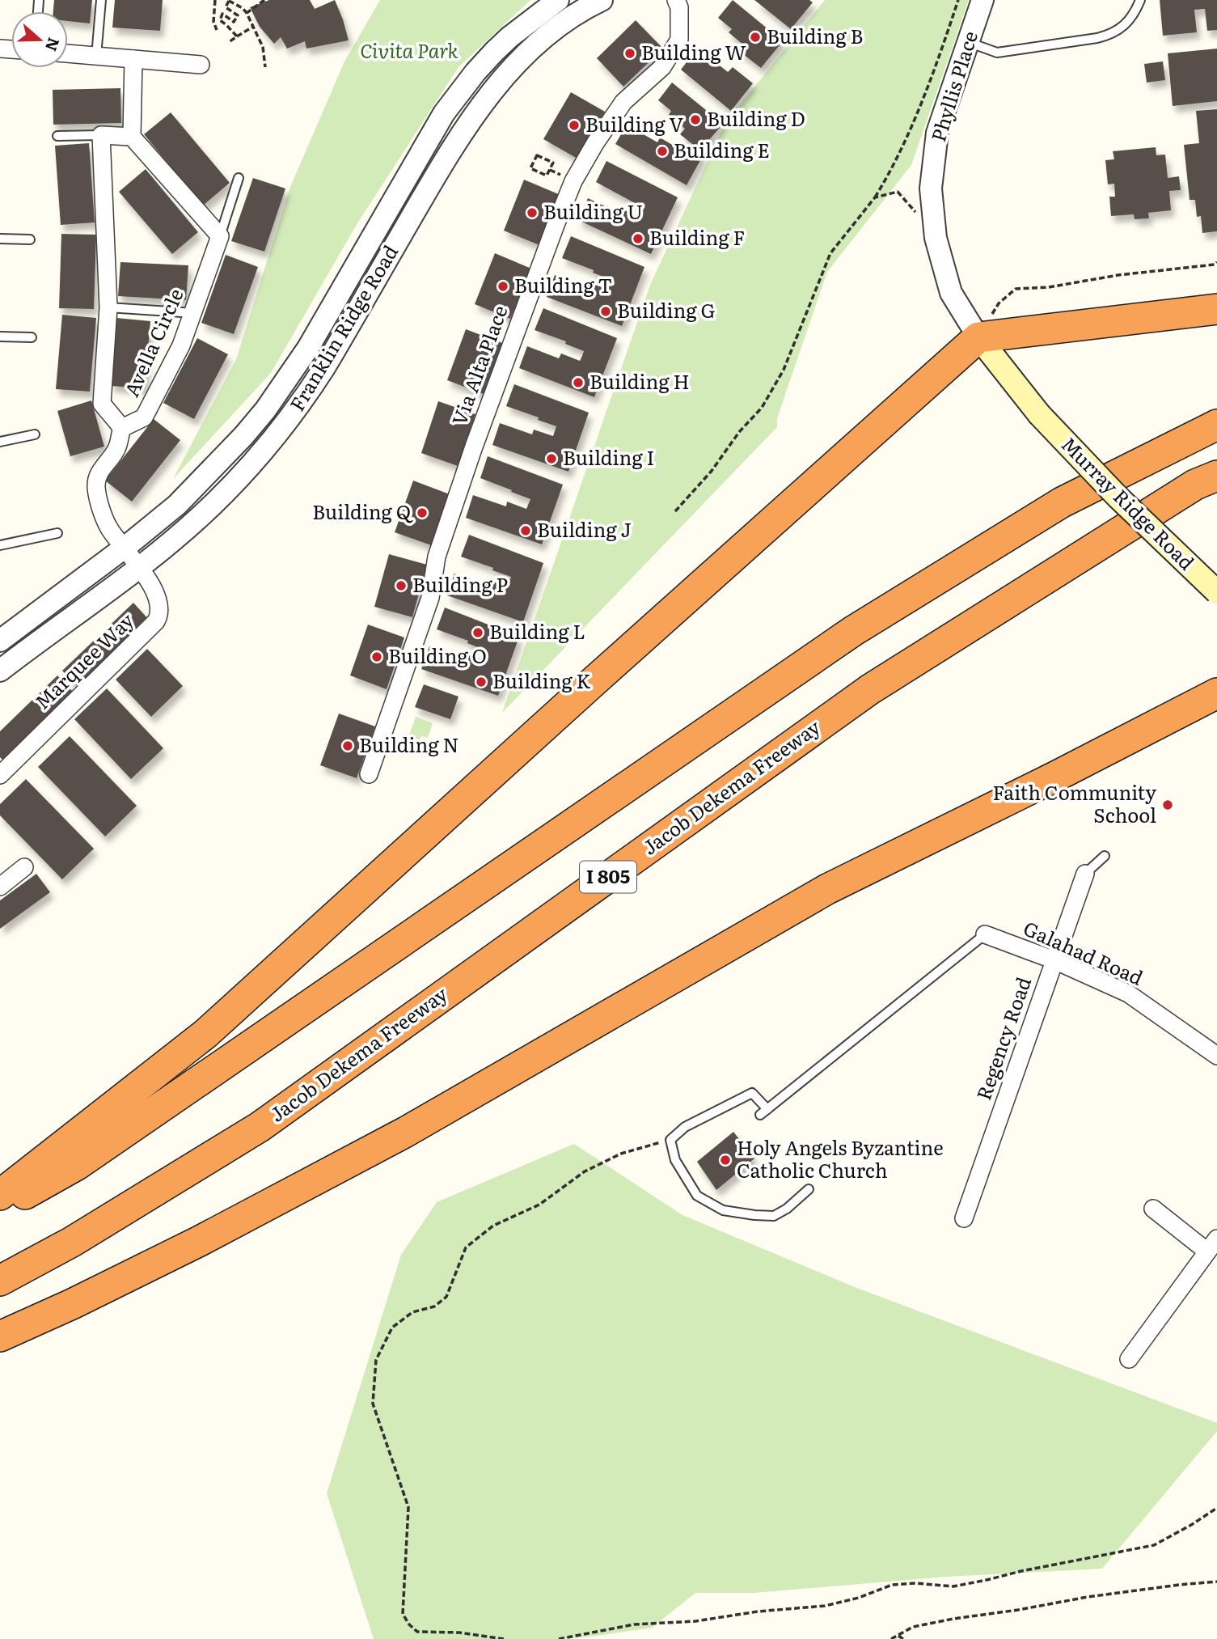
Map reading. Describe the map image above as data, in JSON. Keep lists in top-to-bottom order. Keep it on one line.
{"streets":{"highway":["Jacob Dekema Freeway","I 805"],"main road":["Phyllis Place","Murray Ridge Road"],"street":["Franklin Ridge Road","Avella Circle","Via Alta Place","Marquee Way","Galahad Road","Regency Road"]},"crossings":[["Phyllis Place","Murray Ridge Road"],["Franklin Ridge Road","Marquee Way"],["Avella Circle","Marquee Way"],["Galahad Road","Regency Road"]],"parks":["Civita Park"],"places":["Building B","Building W","Building D","Building V","Building E","Building U","Building F","Building T","Building G","Building H","Building I","Building Q","Building J","Building P","Building L","Building O","Building K","Building N","Faith Community School","Holy Angels Byzantine Catholic Church"],"north":"right"}
